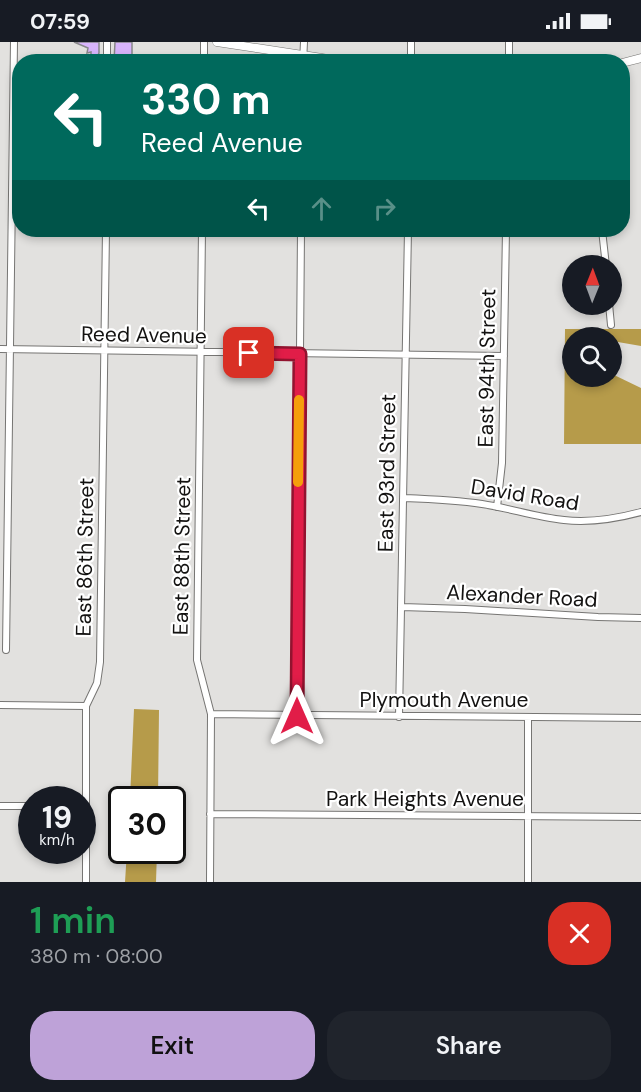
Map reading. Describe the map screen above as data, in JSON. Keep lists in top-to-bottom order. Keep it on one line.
{"streets":{"street":["Reed Avenue","East 94th Street","East 93rd Street","David Road","East 88th Street","East 86th Street","Alexander Road","Plymouth Avenue","Park Heights Avenue"]},"crossings":[["Reed Avenue","East 94th Street"],["Reed Avenue","East 93rd Street"],["Reed Avenue","East 88th Street"],["Reed Avenue","East 86th Street"],["East 94th Street","David Road"],["East 93rd Street","David Road"],["East 93rd Street","Alexander Road"],["East 93rd Street","Plymouth Avenue"],["East 88th Street","Plymouth Avenue"],["East 88th Street","Park Heights Avenue"]],"north":"top","page":{"status":"07:59","turn":["330 m","Reed Avenue"],"speed":"19 km/h","limit":"30","heading":["1 min","380 m · 08:00"],"buttons":["Exit","Share"]}}
